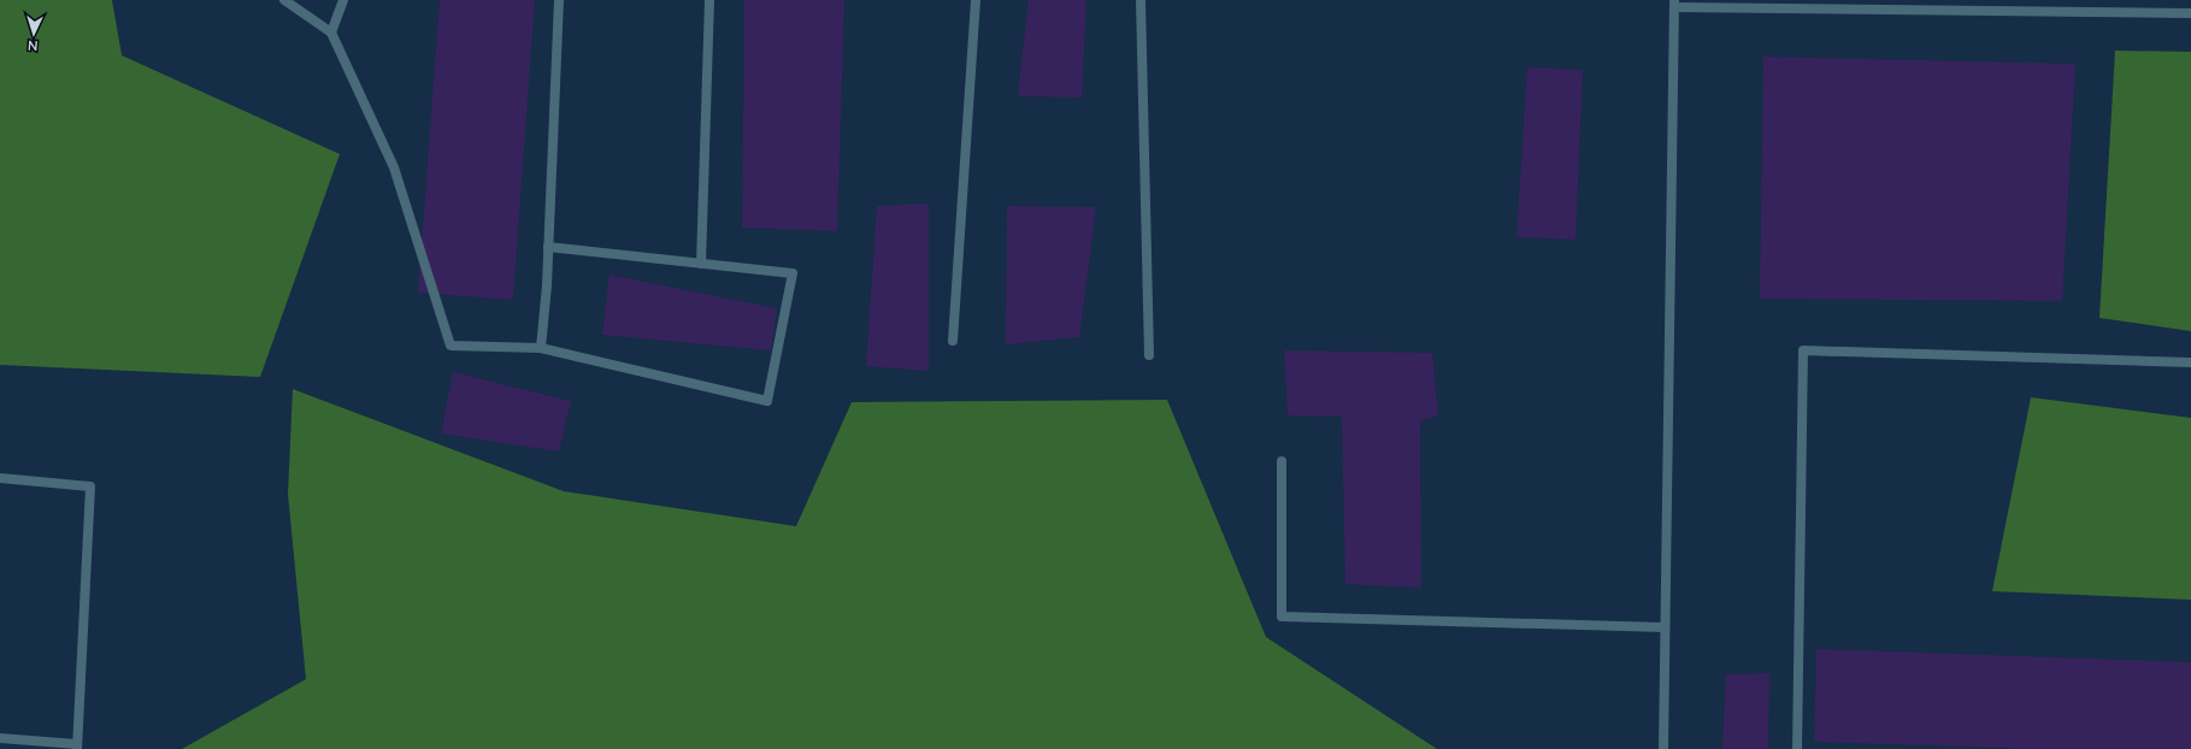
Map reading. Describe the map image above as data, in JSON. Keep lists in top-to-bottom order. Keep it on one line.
{"north":"bottom"}
